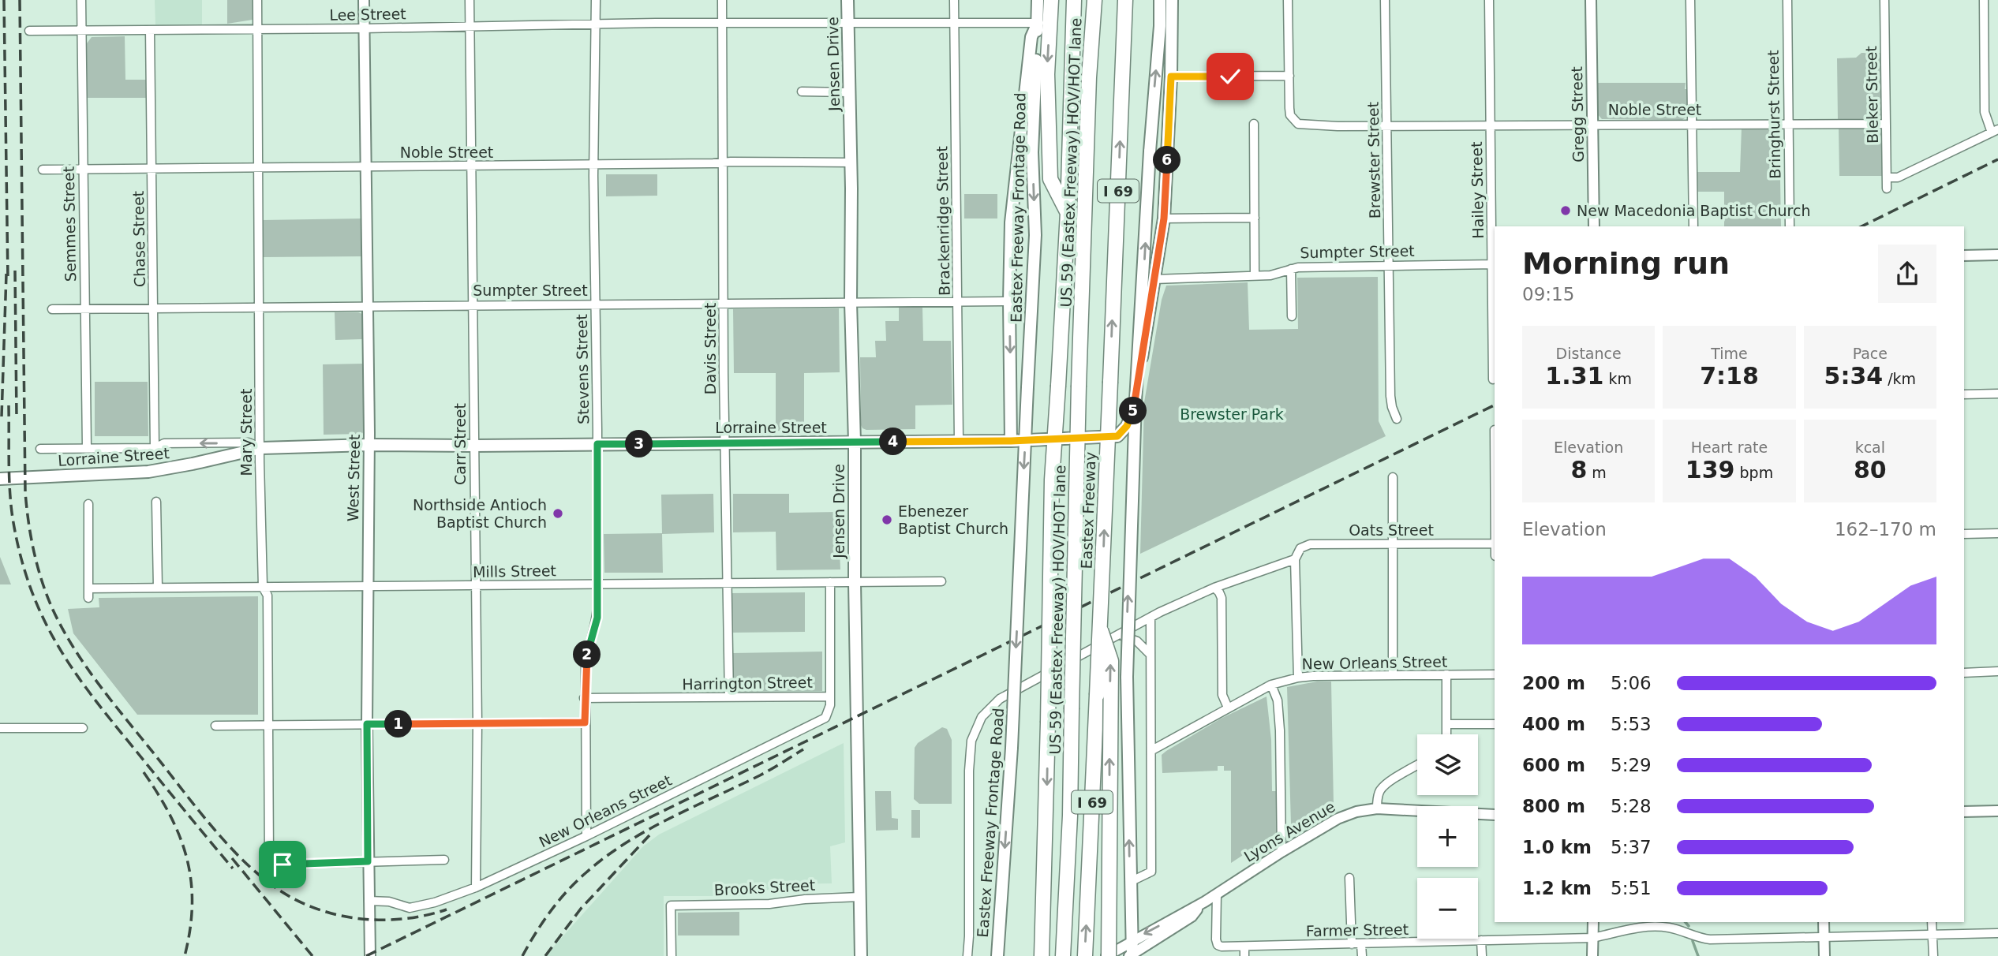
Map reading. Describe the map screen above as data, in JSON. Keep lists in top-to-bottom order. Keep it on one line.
{"streets":{"highway":["US 59 (Eastex Freeway) HOV/HOT lane","I 69","Eastex Freeway"],"main road":["Jensen Drive","Eastex Freeway Frontage Road","Lorraine Street"],"street":["Lee Street","Bleker Street","Noble Street","Gregg Street","Bringhurst Street","Brewster Street","Hailey Street","Brackenridge Street","Semmes Street","Chase Street","Sumpter Street","Davis Street","Stevens Street","Mary Street","Carr Street","West Street","Oats Street","Mills Street","New Orleans Street","Harrington Street","Lyons Avenue","Brooks Street","Farmer Street"]},"crossings":[["Lee Street","Jensen Drive"],["Lee Street","Eastex Freeway Frontage Road"],["Lee Street","Brackenridge Street"],["Lee Street","Semmes Street"],["Lee Street","Chase Street"],["Lee Street","Davis Street"],["Lee Street","Stevens Street"],["Lee Street","Mary Street"],["Lee Street","Carr Street"],["Lee Street","West Street"],["Jensen Drive","Noble Street"],["Jensen Drive","Sumpter Street"],["Jensen Drive","Lorraine Street"],["Jensen Drive","Mills Street"],["Jensen Drive","Brooks Street"],["Bleker Street","Noble Street"],["Noble Street","Gregg Street"],["Noble Street","Bringhurst Street"],["Noble Street","Brewster Street"],["Noble Street","Hailey Street"],["Noble Street","Semmes Street"],["Noble Street","Chase Street"],["Noble Street","Davis Street"],["Noble Street","Stevens Street"],["Noble Street","Mary Street"],["Noble Street","Carr Street"],["Noble Street","West Street"],["Brewster Street","Sumpter Street"],["Hailey Street","Sumpter Street"],["Eastex Freeway Frontage Road","Oats Street"],["Brackenridge Street","Sumpter Street"],["Brackenridge Street","Lorraine Street"],["Semmes Street","Sumpter Street"],["Semmes Street","Lorraine Street"],["Chase Street","Sumpter Street"],["Chase Street","Lorraine Street"],["Sumpter Street","Davis Street"],["Sumpter Street","Stevens Street"],["Sumpter Street","Lorraine Street"],["Sumpter Street","Mary Street"],["Sumpter Street","Carr Street"],["Sumpter Street","West Street"],["Davis Street","Lorraine Street"],["Davis Street","Mills Street"],["Davis Street","Harrington Street"],["Stevens Street","Lorraine Street"],["Stevens Street","Mills Street"],["Stevens Street","New Orleans Street"],["Stevens Street","Harrington Street"],["Lorraine Street","Mary Street"],["Lorraine Street","Carr Street"],["Lorraine Street","West Street"],["Mary Street","West Street"],["Mary Street","Mills Street"],["Carr Street","Mills Street"],["Carr Street","New Orleans Street"],["West Street","Mills Street"],["West Street","New Orleans Street"],["Mills Street","Harrington Street"],["New Orleans Street","Harrington Street"],["Lyons Avenue","Farmer Street"]],"parks":["Brewster Park"],"places":["New Macedonia Baptist Church","Northside Antioch Baptist Church","Ebenezer Baptist Church"],"page":{"pins":["6","5","4","3","2","1"],"heading":["Morning run","09:15"],"stats":[["Distance","1.31 km"],["Time","7:18"],["Pace","5:34 /km"],["Elevation","8 m"],["Heart rate","139 bpm"],["kcal","80"]],"chart":["Elevation","162–170 m"],"list":[{"name":"200 m","note":"5:06"},{"name":"400 m","note":"5:53"},{"name":"600 m","note":"5:29"},{"name":"800 m","note":"5:28"},{"name":"1.0 km","note":"5:37"},{"name":"1.2 km","note":"5:51"}],"map_buttons":["+","−"]}}
